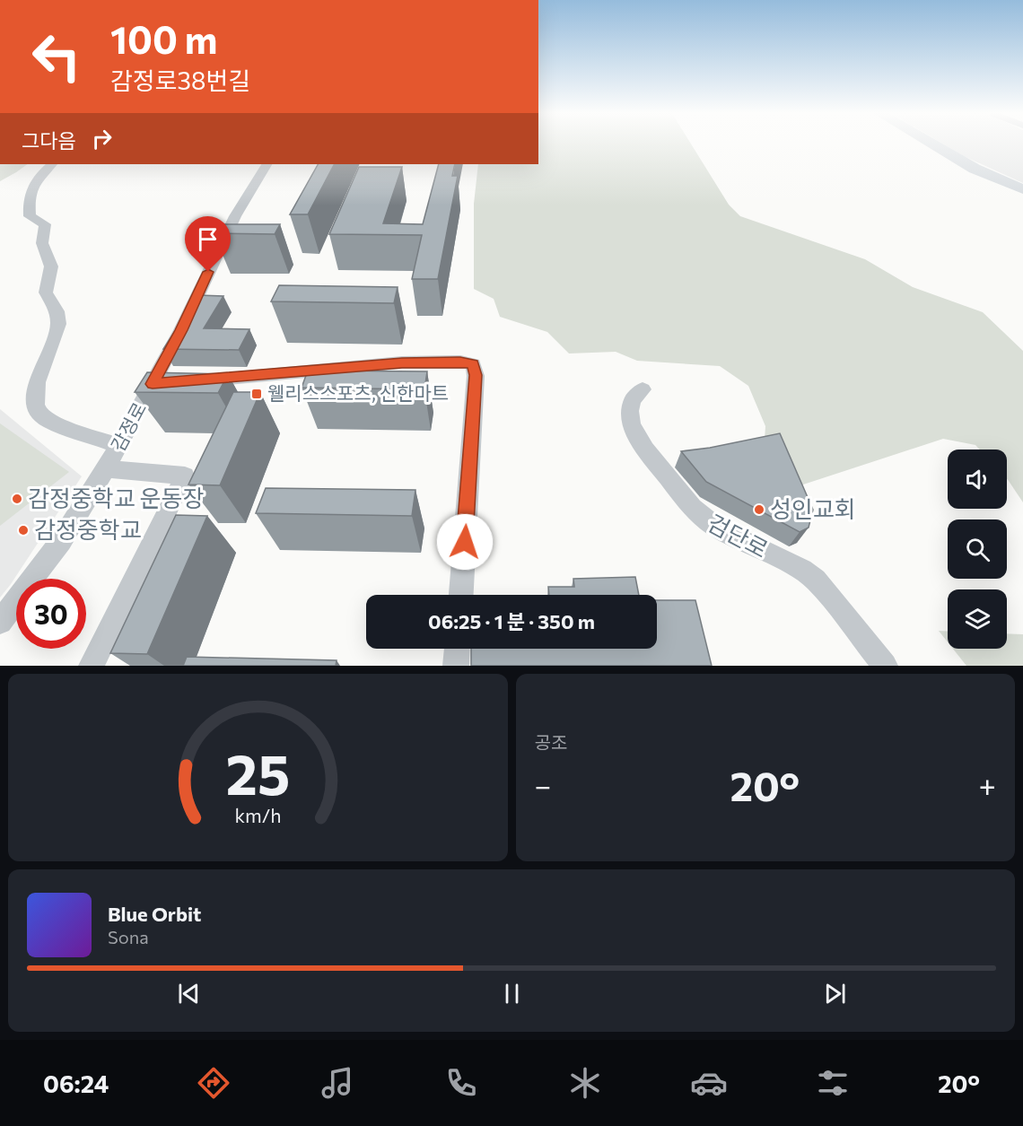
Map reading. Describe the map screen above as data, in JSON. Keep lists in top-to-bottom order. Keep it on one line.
{"streets":{"street":["감정로","검단로"]},"places":{"transit":["웰리스스포츠, 신한마트"],"other":["감정중학교 운동장","성인교회","감정중학교"]},"page":{"turn":["100 m","감정로38번길"],"then":"그다음","limit":"30","trip":"06:25 · 1 분 · 350 m","tile":"공조","heat":["−","20°","+"],"song":["Blue Orbit","Sona"],"tabs":["06:24","20°"],"gauge":["25","km/h"]}}
